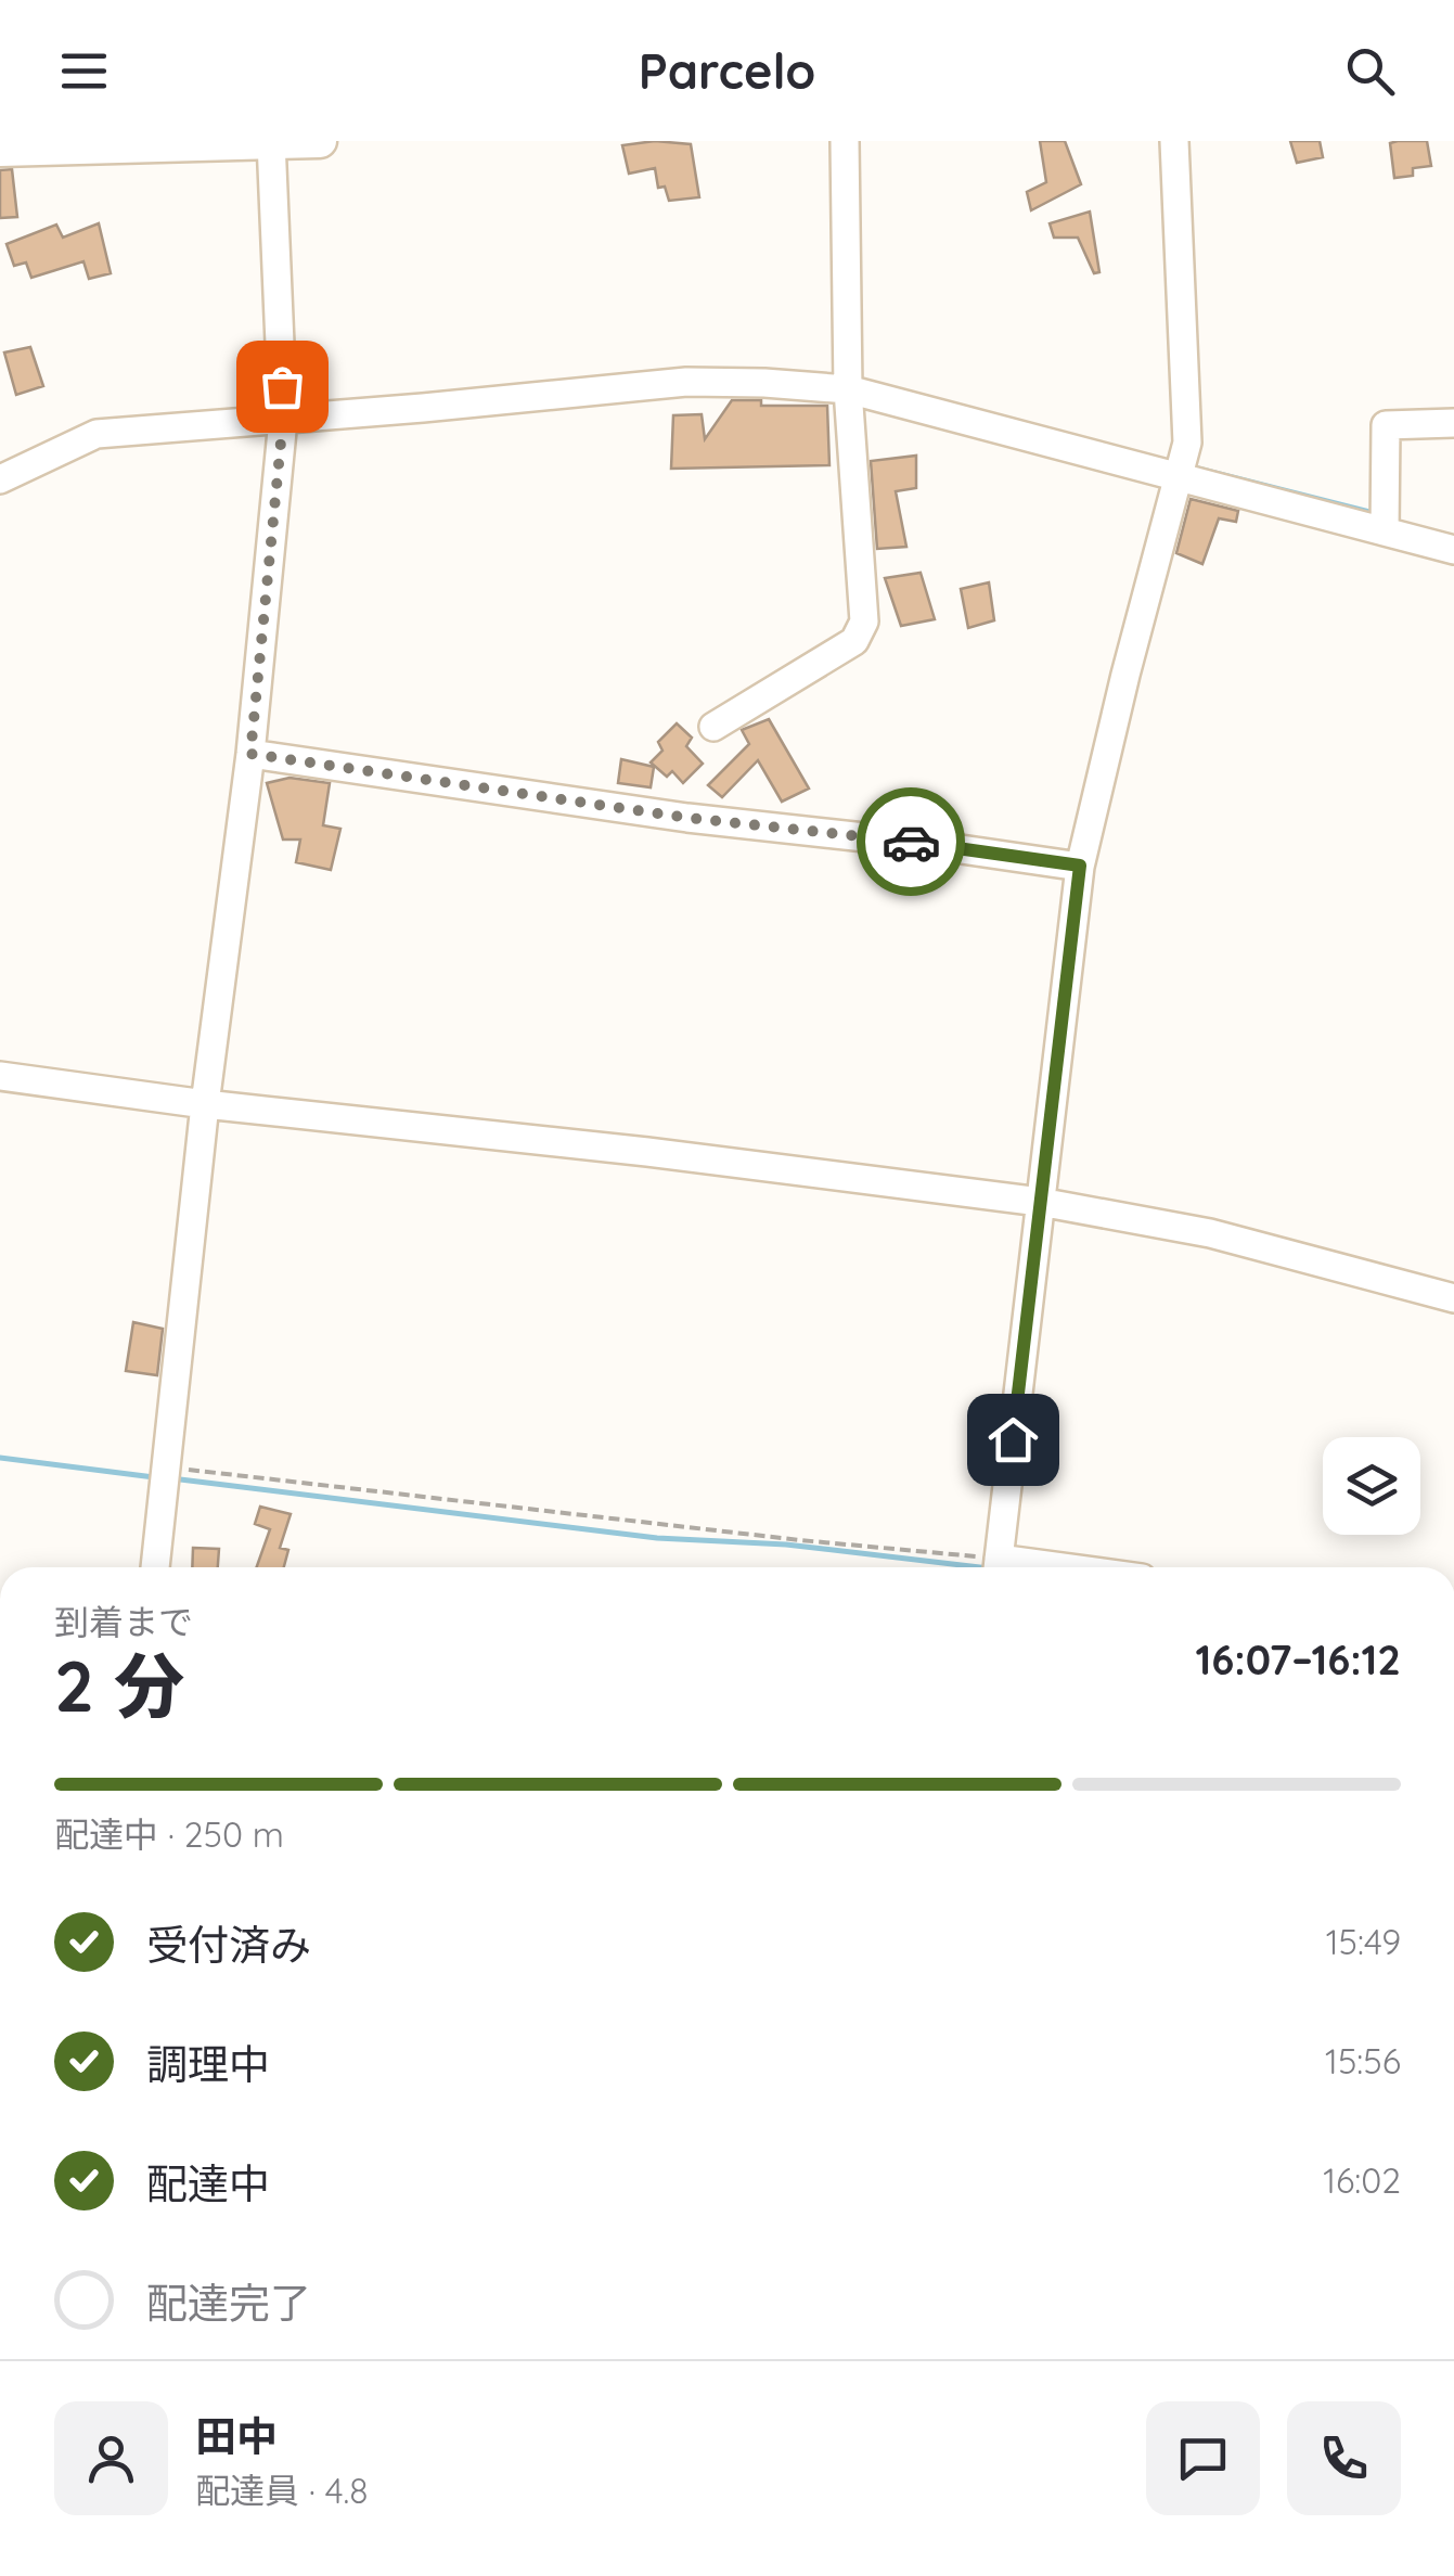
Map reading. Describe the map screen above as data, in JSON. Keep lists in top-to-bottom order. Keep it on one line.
{"page":{"header":"Parcelo","heading":["2 分","到着まで","16:07–16:12"],"panel":["田中","配達員 · 4.8"],"bar":"配達中 · 250 m","list":[["受付済み","15:49"],["調理中","15:56"],["配達中","16:02"],"配達完了"]}}
